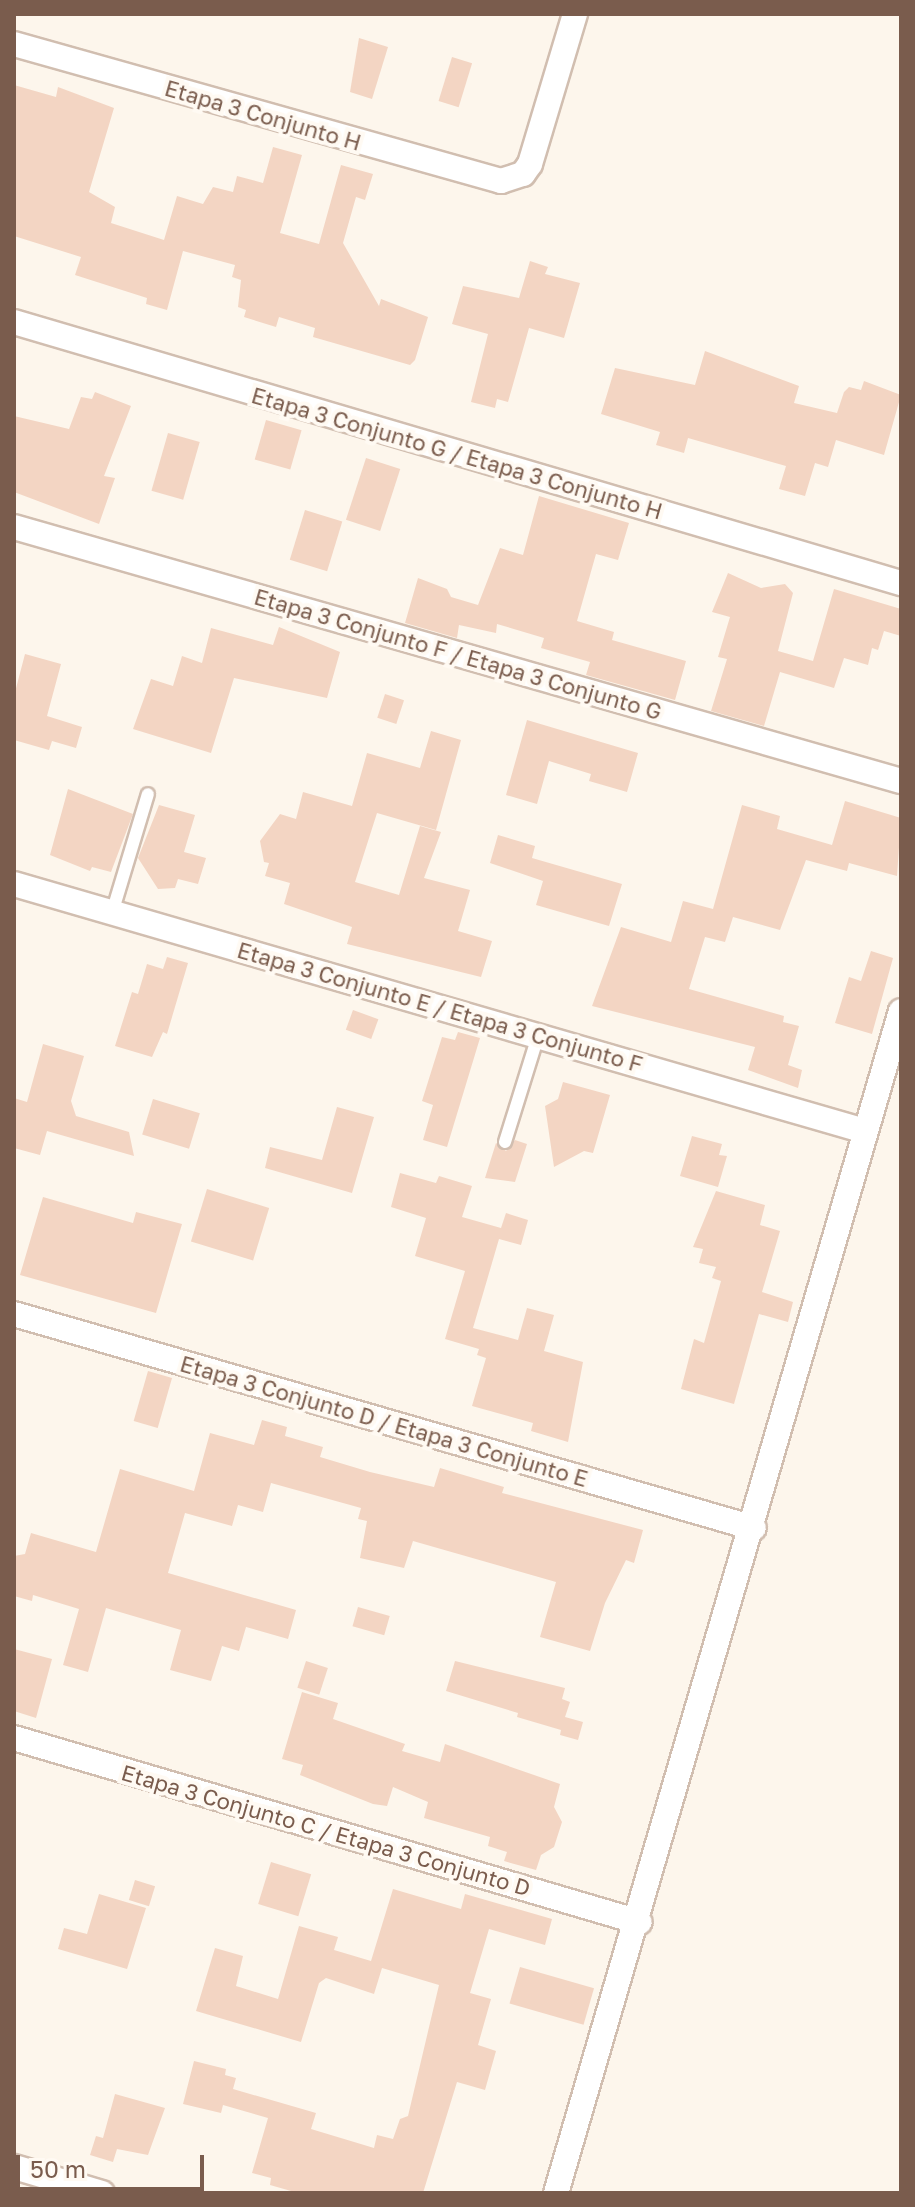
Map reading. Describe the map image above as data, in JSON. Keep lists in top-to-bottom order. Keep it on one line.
{"streets":{"street":["Etapa 3 Conjunto H","Etapa 3 Conjunto G / Etapa 3 Conjunto H","Etapa 3 Conjunto F / Etapa 3 Conjunto G","Etapa 3 Conjunto E / Etapa 3 Conjunto F","Etapa 3 Conjunto D / Etapa 3 Conjunto E","Etapa 3 Conjunto C / Etapa 3 Conjunto D"]},"scale_bar":"50 m"}
